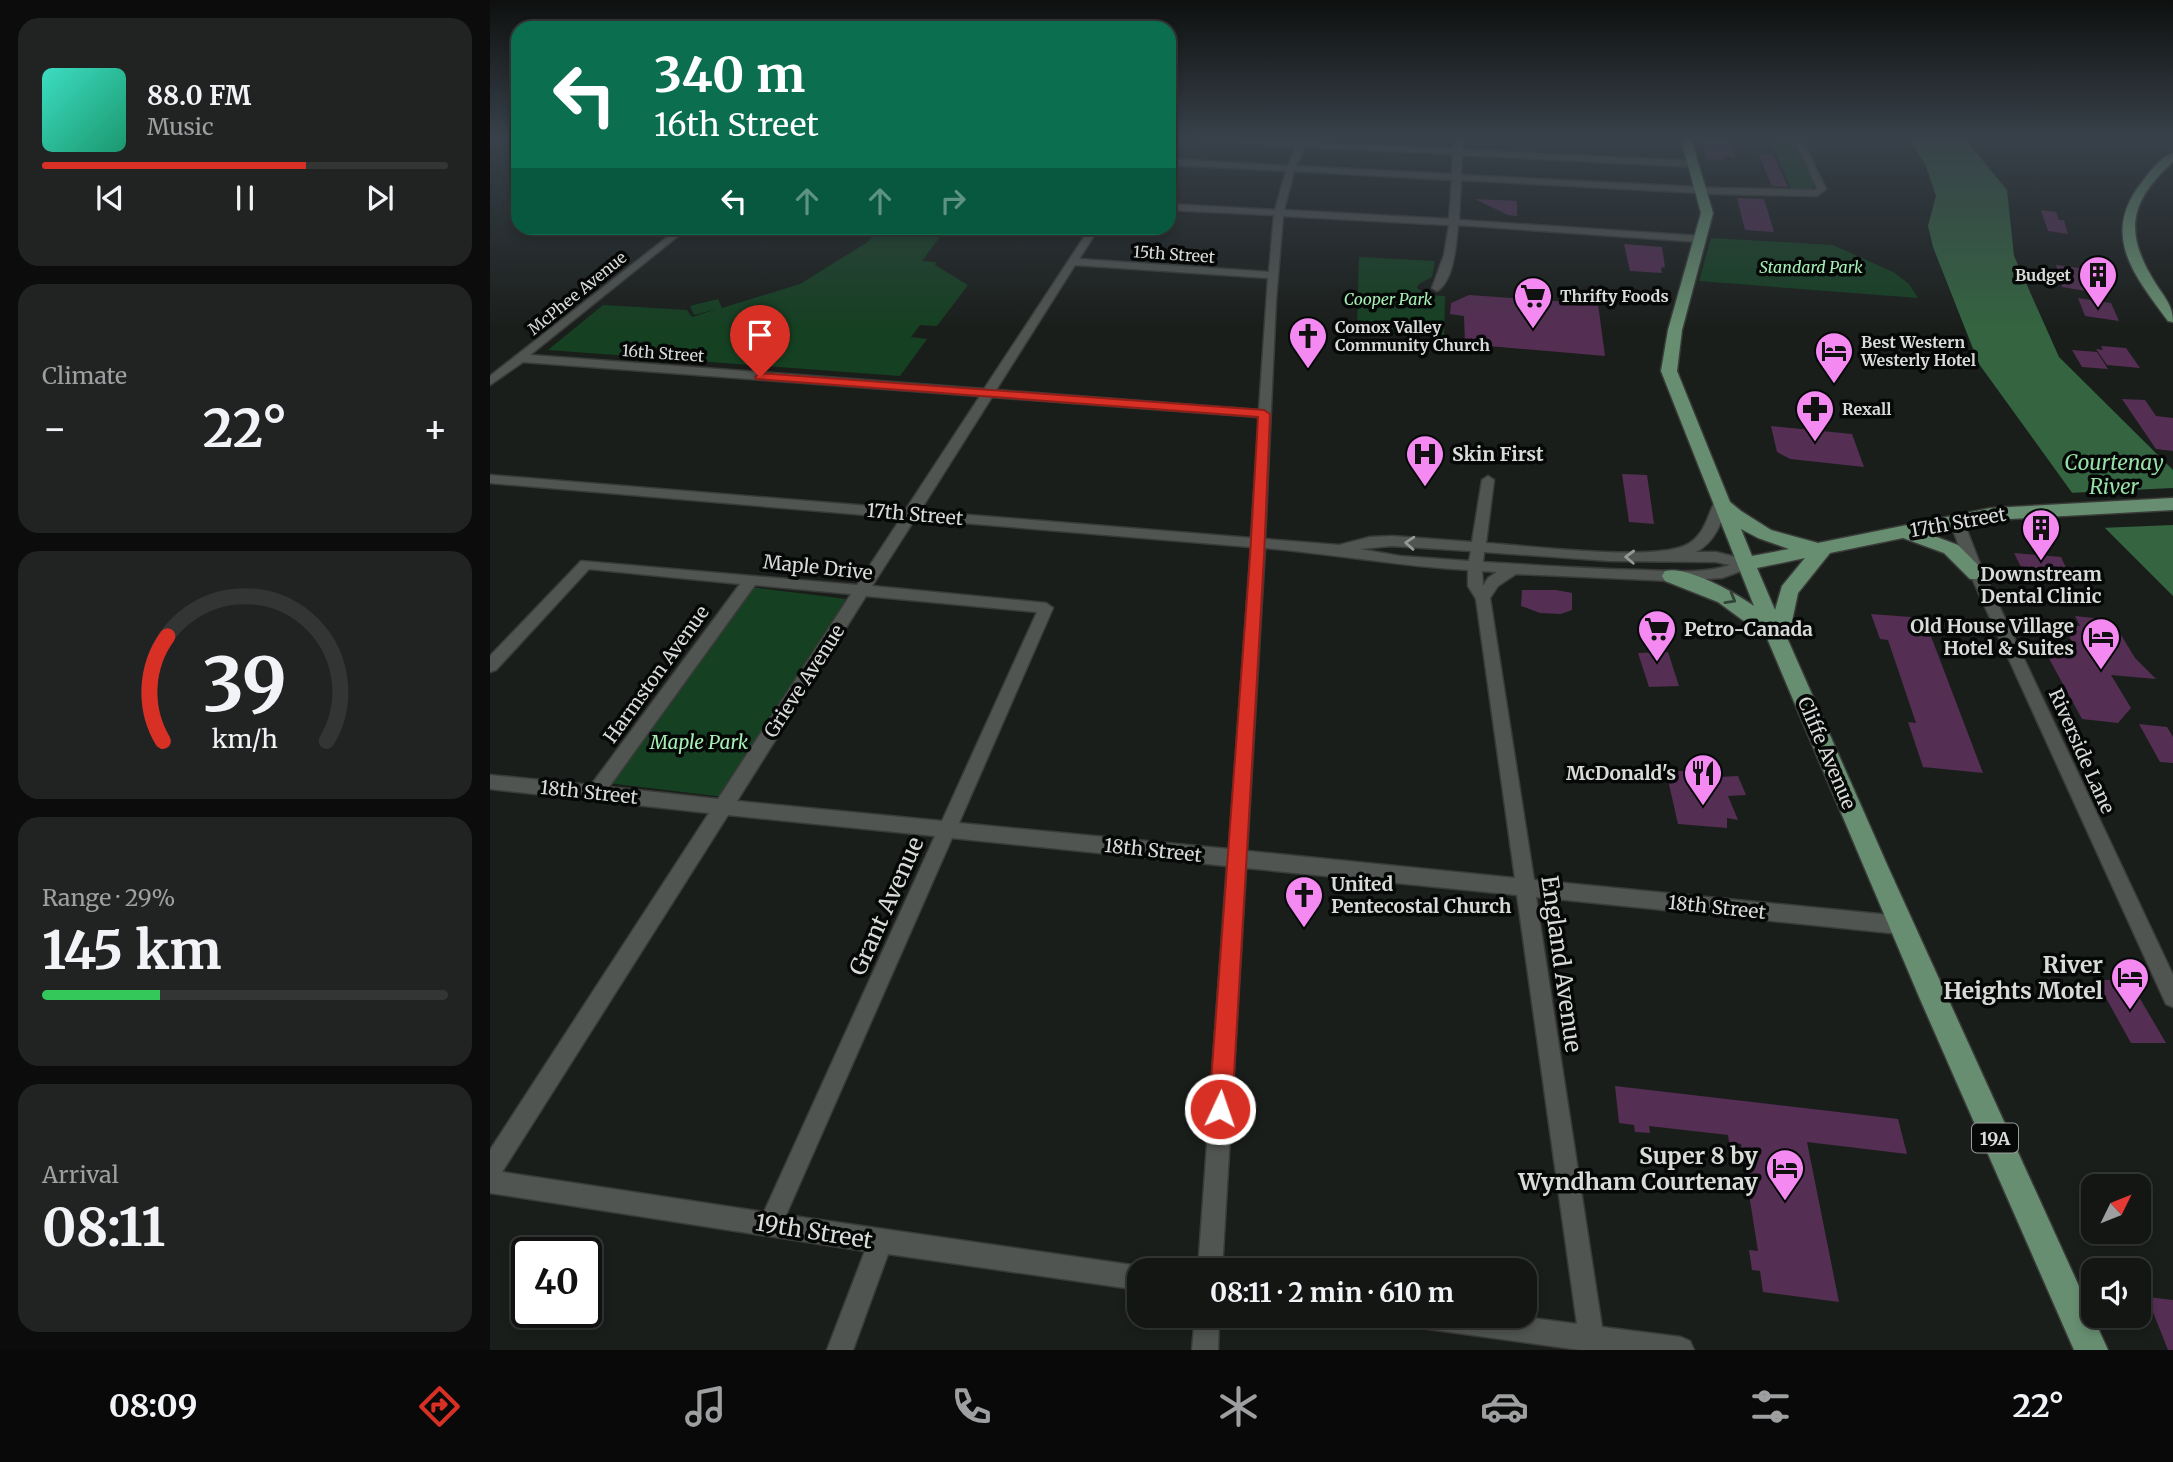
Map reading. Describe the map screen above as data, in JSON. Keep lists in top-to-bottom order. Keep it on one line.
{"streets":{"main road":["17th Street","Cliffe Avenue","19A"],"street":["15th Street","McPhee Avenue","16th Street","Maple Drive","Harmston Avenue","Grieve Avenue","Riverside Lane","18th Street","Grant Avenue","England Avenue","19th Street"]},"crossings":[["15th Street","Grieve Avenue"],["McPhee Avenue","16th Street"],["16th Street","Grieve Avenue"],["17th Street","Grieve Avenue"],["17th Street","Riverside Lane"],["17th Street","Cliffe Avenue"],["17th Street","England Avenue"],["Maple Drive","Harmston Avenue"],["Maple Drive","Grieve Avenue"],["Maple Drive","Grant Avenue"],["Harmston Avenue","18th Street"],["Grieve Avenue","18th Street"],["Cliffe Avenue","18th Street"],["18th Street","Grant Avenue"],["18th Street","England Avenue"],["Grant Avenue","19th Street"]],"water":["Courtenay River"],"parks":["Standard Park","Cooper Park","Maple Park"],"places":{"building":["Budget","Downstream Dental Clinic"],"supermarket":["Thrifty Foods","Petro-Canada"],"church":["Comox Valley Community Church","United Pentecostal Church"],"hotel":["Best Western Westerly Hotel","Old House Village Hotel & Suites","River Heights Motel","Super 8 by Wyndham Courtenay"],"pharmacy":["Rexall"],"hospital":["Skin First"],"restaurant":["McDonald's"]},"north":"top right","page":{"turn":["340 m","16th Street"],"song":["88.0 FM","Music"],"tile":["Climate",["Range · 29%","145 km"],["Arrival","08:11"]],"heat":["−","22°","+"],"limit":"40","trip":"08:11 · 2 min · 610 m","tabs":["08:09","22°"],"gauge":["39","km/h"]}}
